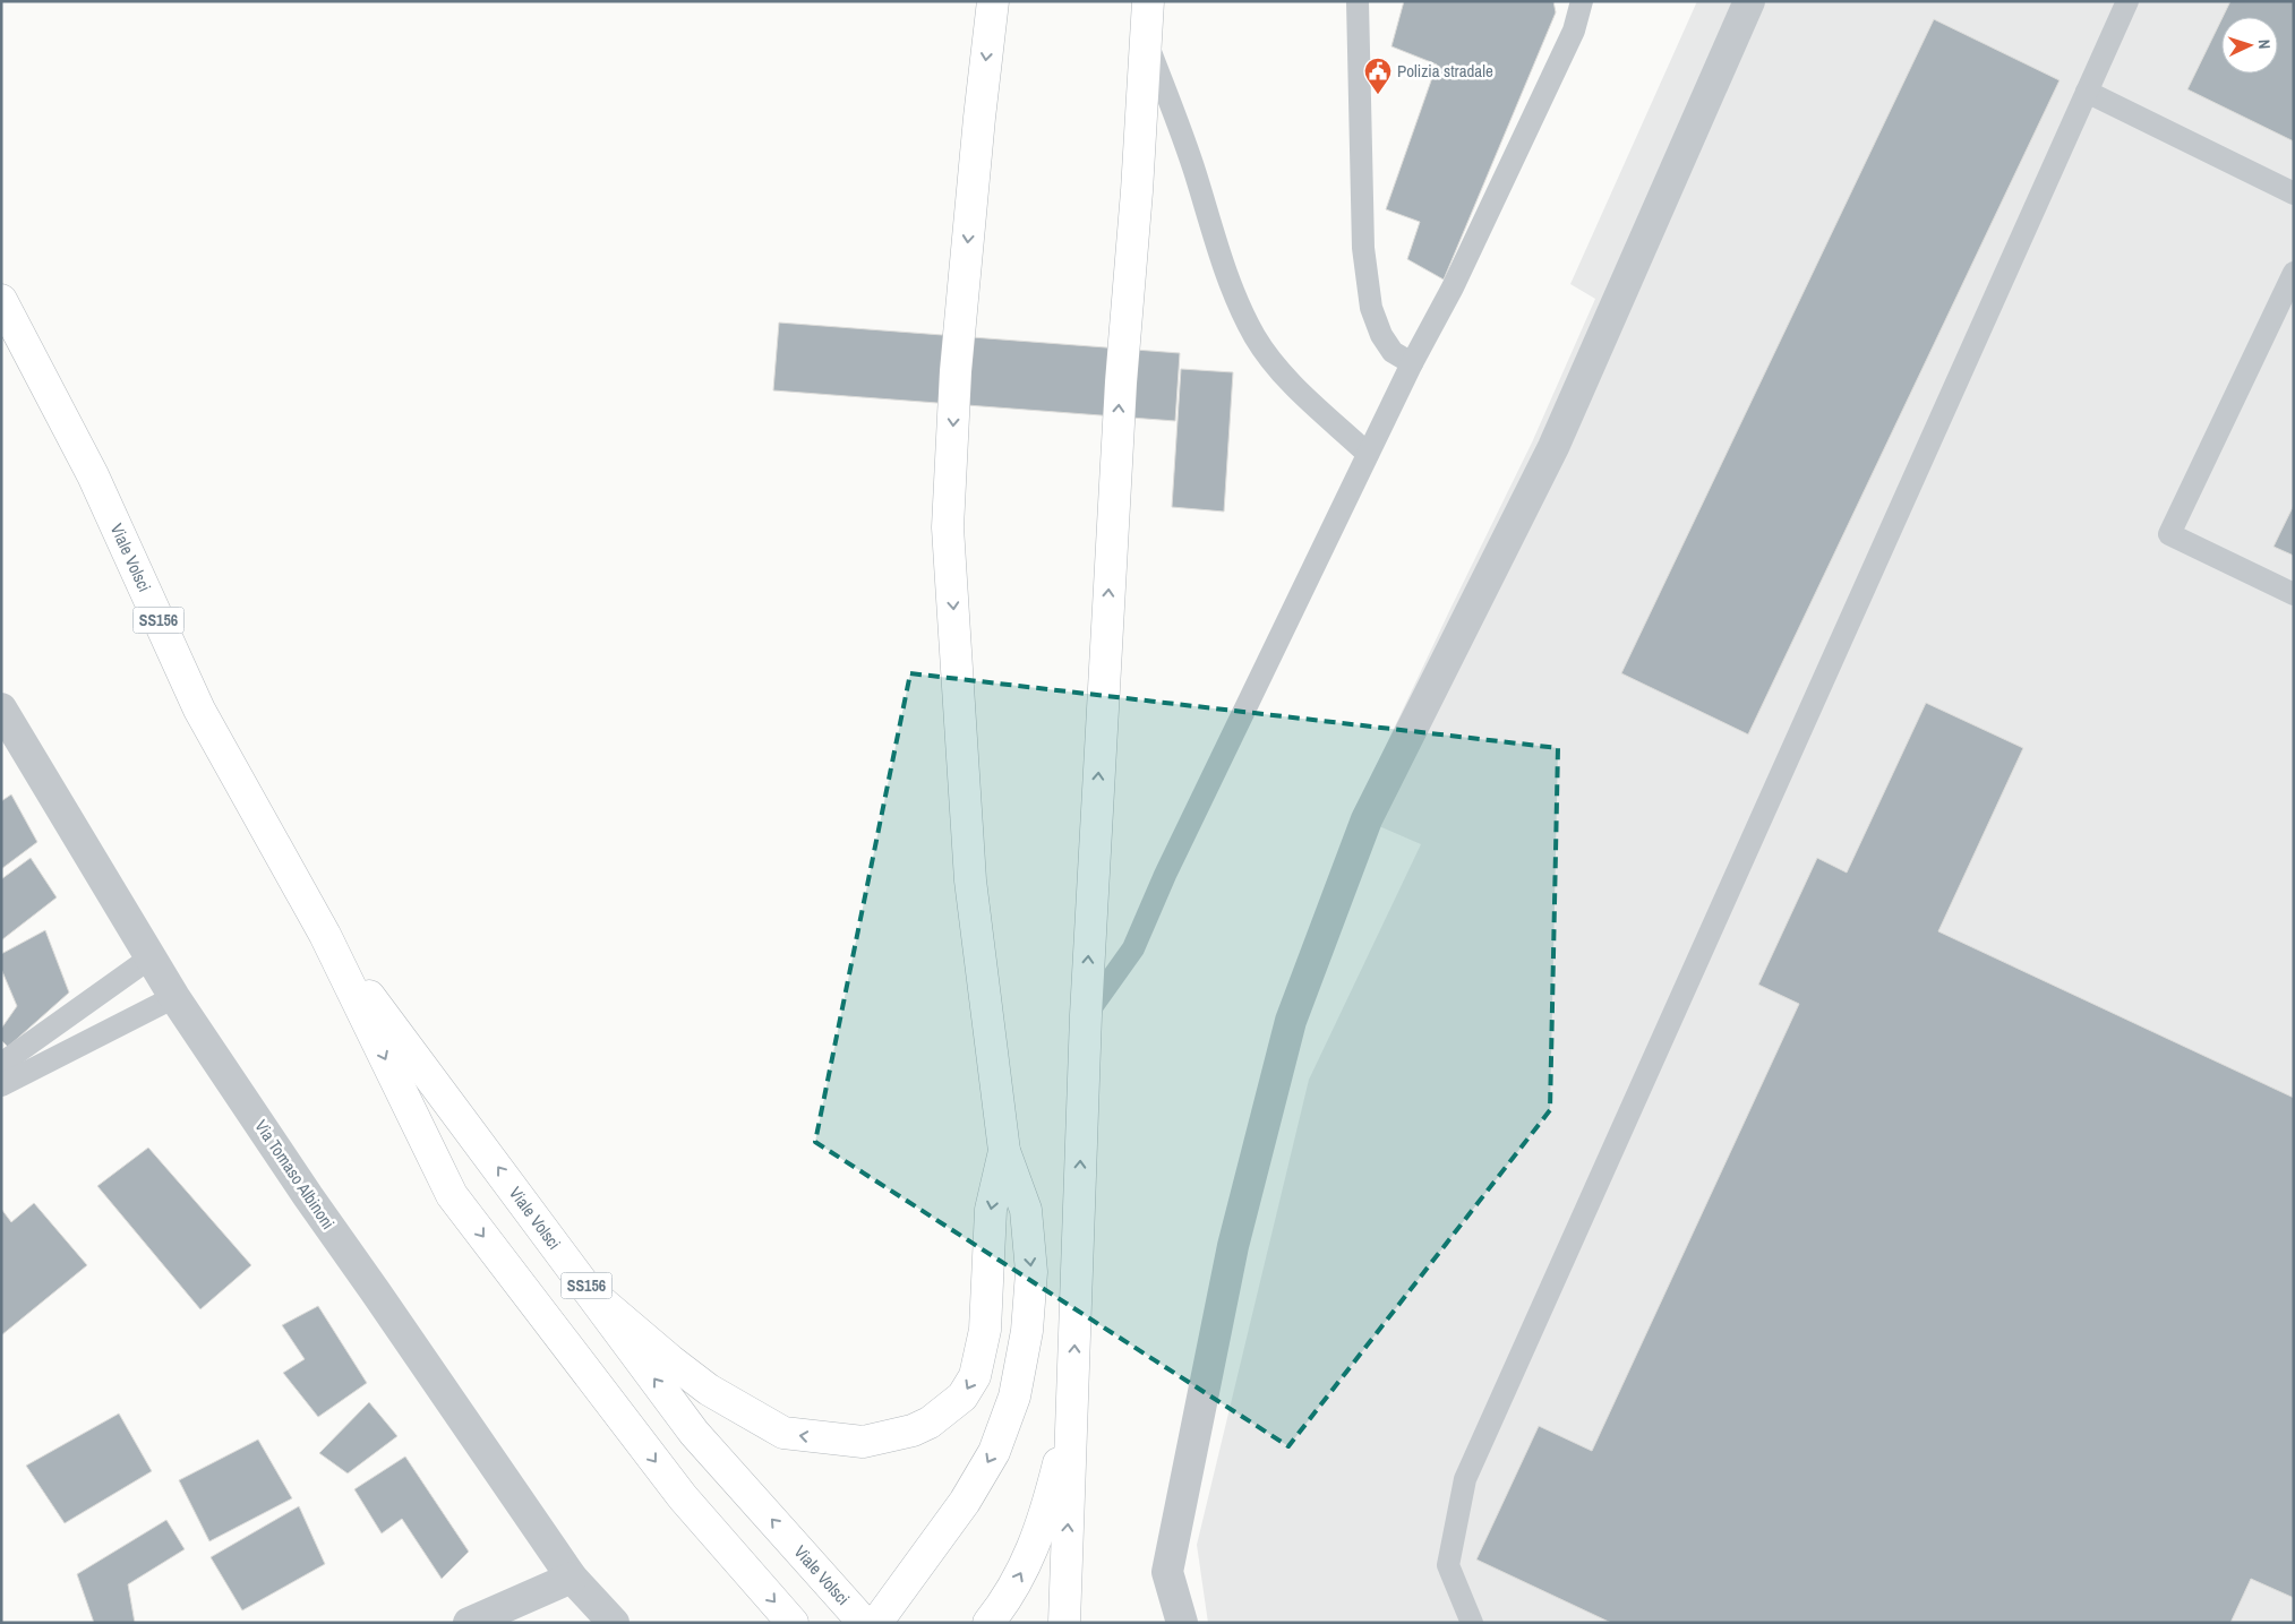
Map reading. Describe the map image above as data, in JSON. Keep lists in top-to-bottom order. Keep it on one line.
{"streets":{"main road":["Viale Volsci","SS156"],"street":["Via Tomaso Albinoni"]},"places":{"public building":["Polizia stradale"]},"north":"right"}
